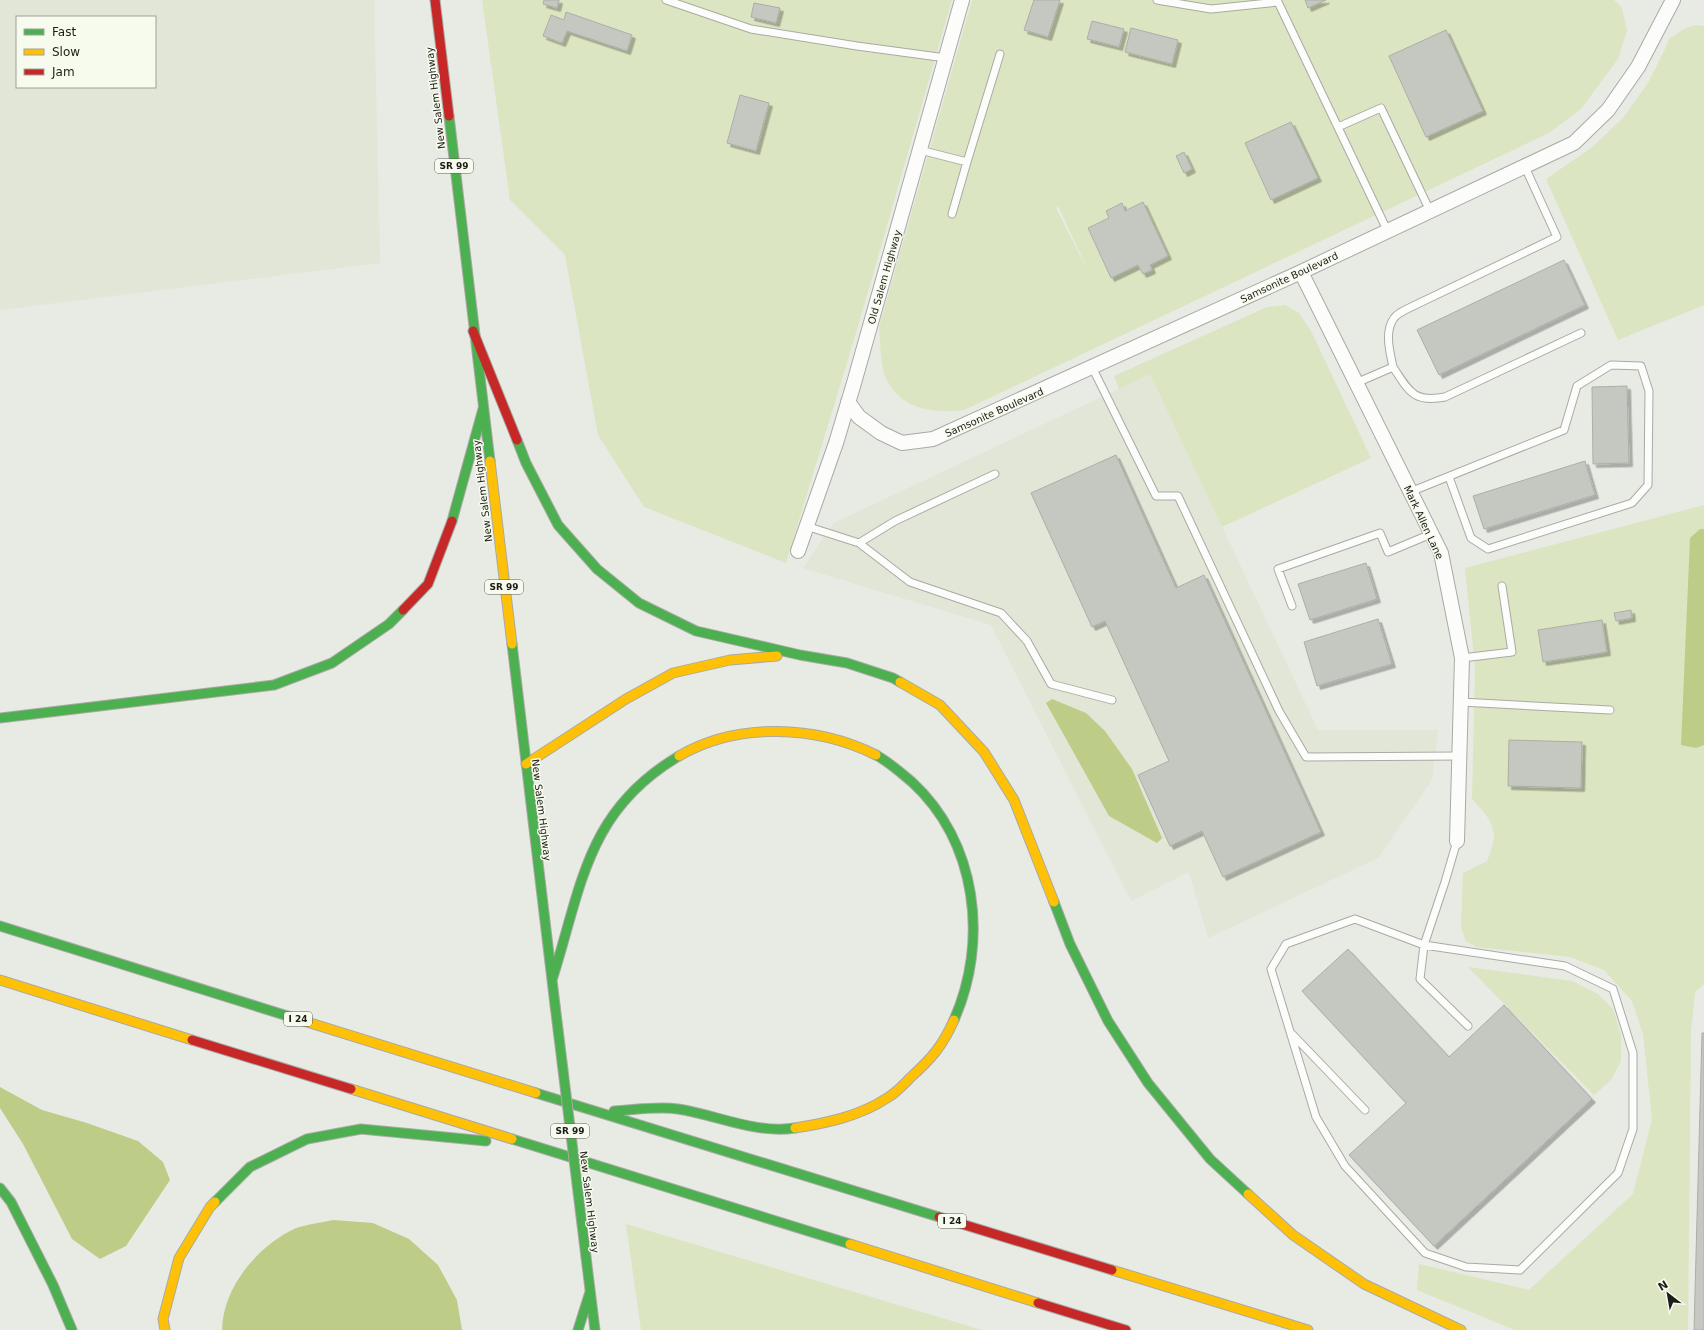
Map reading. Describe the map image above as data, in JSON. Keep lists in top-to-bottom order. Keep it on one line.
{"streets":{"main road":["New Salem Highway","SR 99","I 24"],"street":["Old Salem Highway","Samsonite Boulevard","Mark Allen Lane"]},"crossings":[["Old Salem Highway","Samsonite Boulevard"],["Samsonite Boulevard","Mark Allen Lane"]],"legend":["Fast","Slow","Jam"],"north":"top left"}
